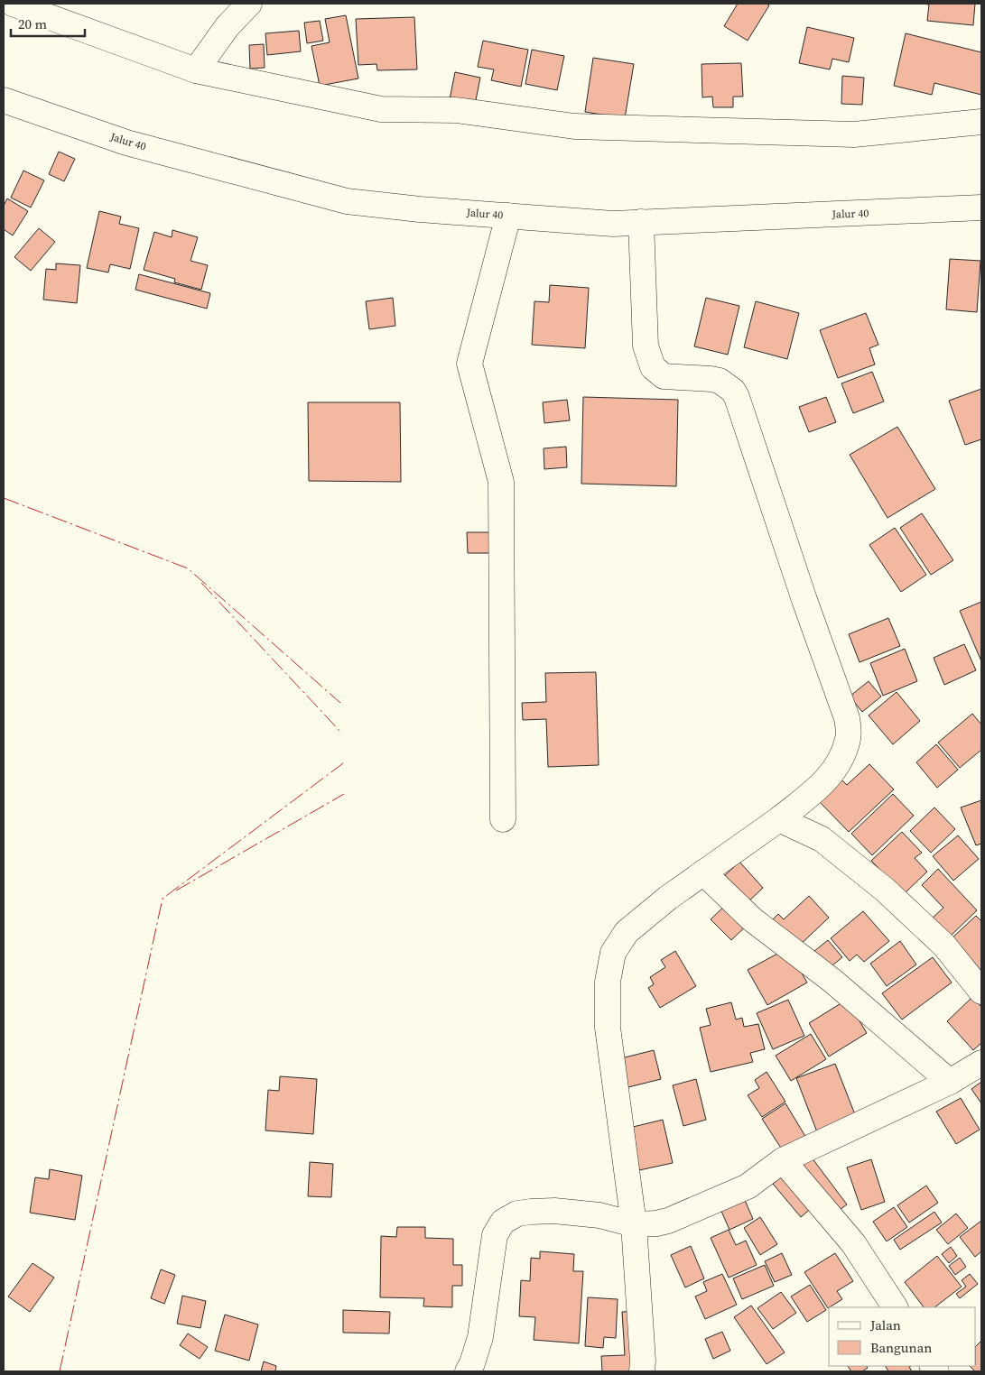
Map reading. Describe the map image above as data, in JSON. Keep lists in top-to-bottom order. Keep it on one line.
{"streets":{"main road":["Jalur 40"]},"legend":["Jalan","Bangunan"],"scale_bar":"20 m"}
